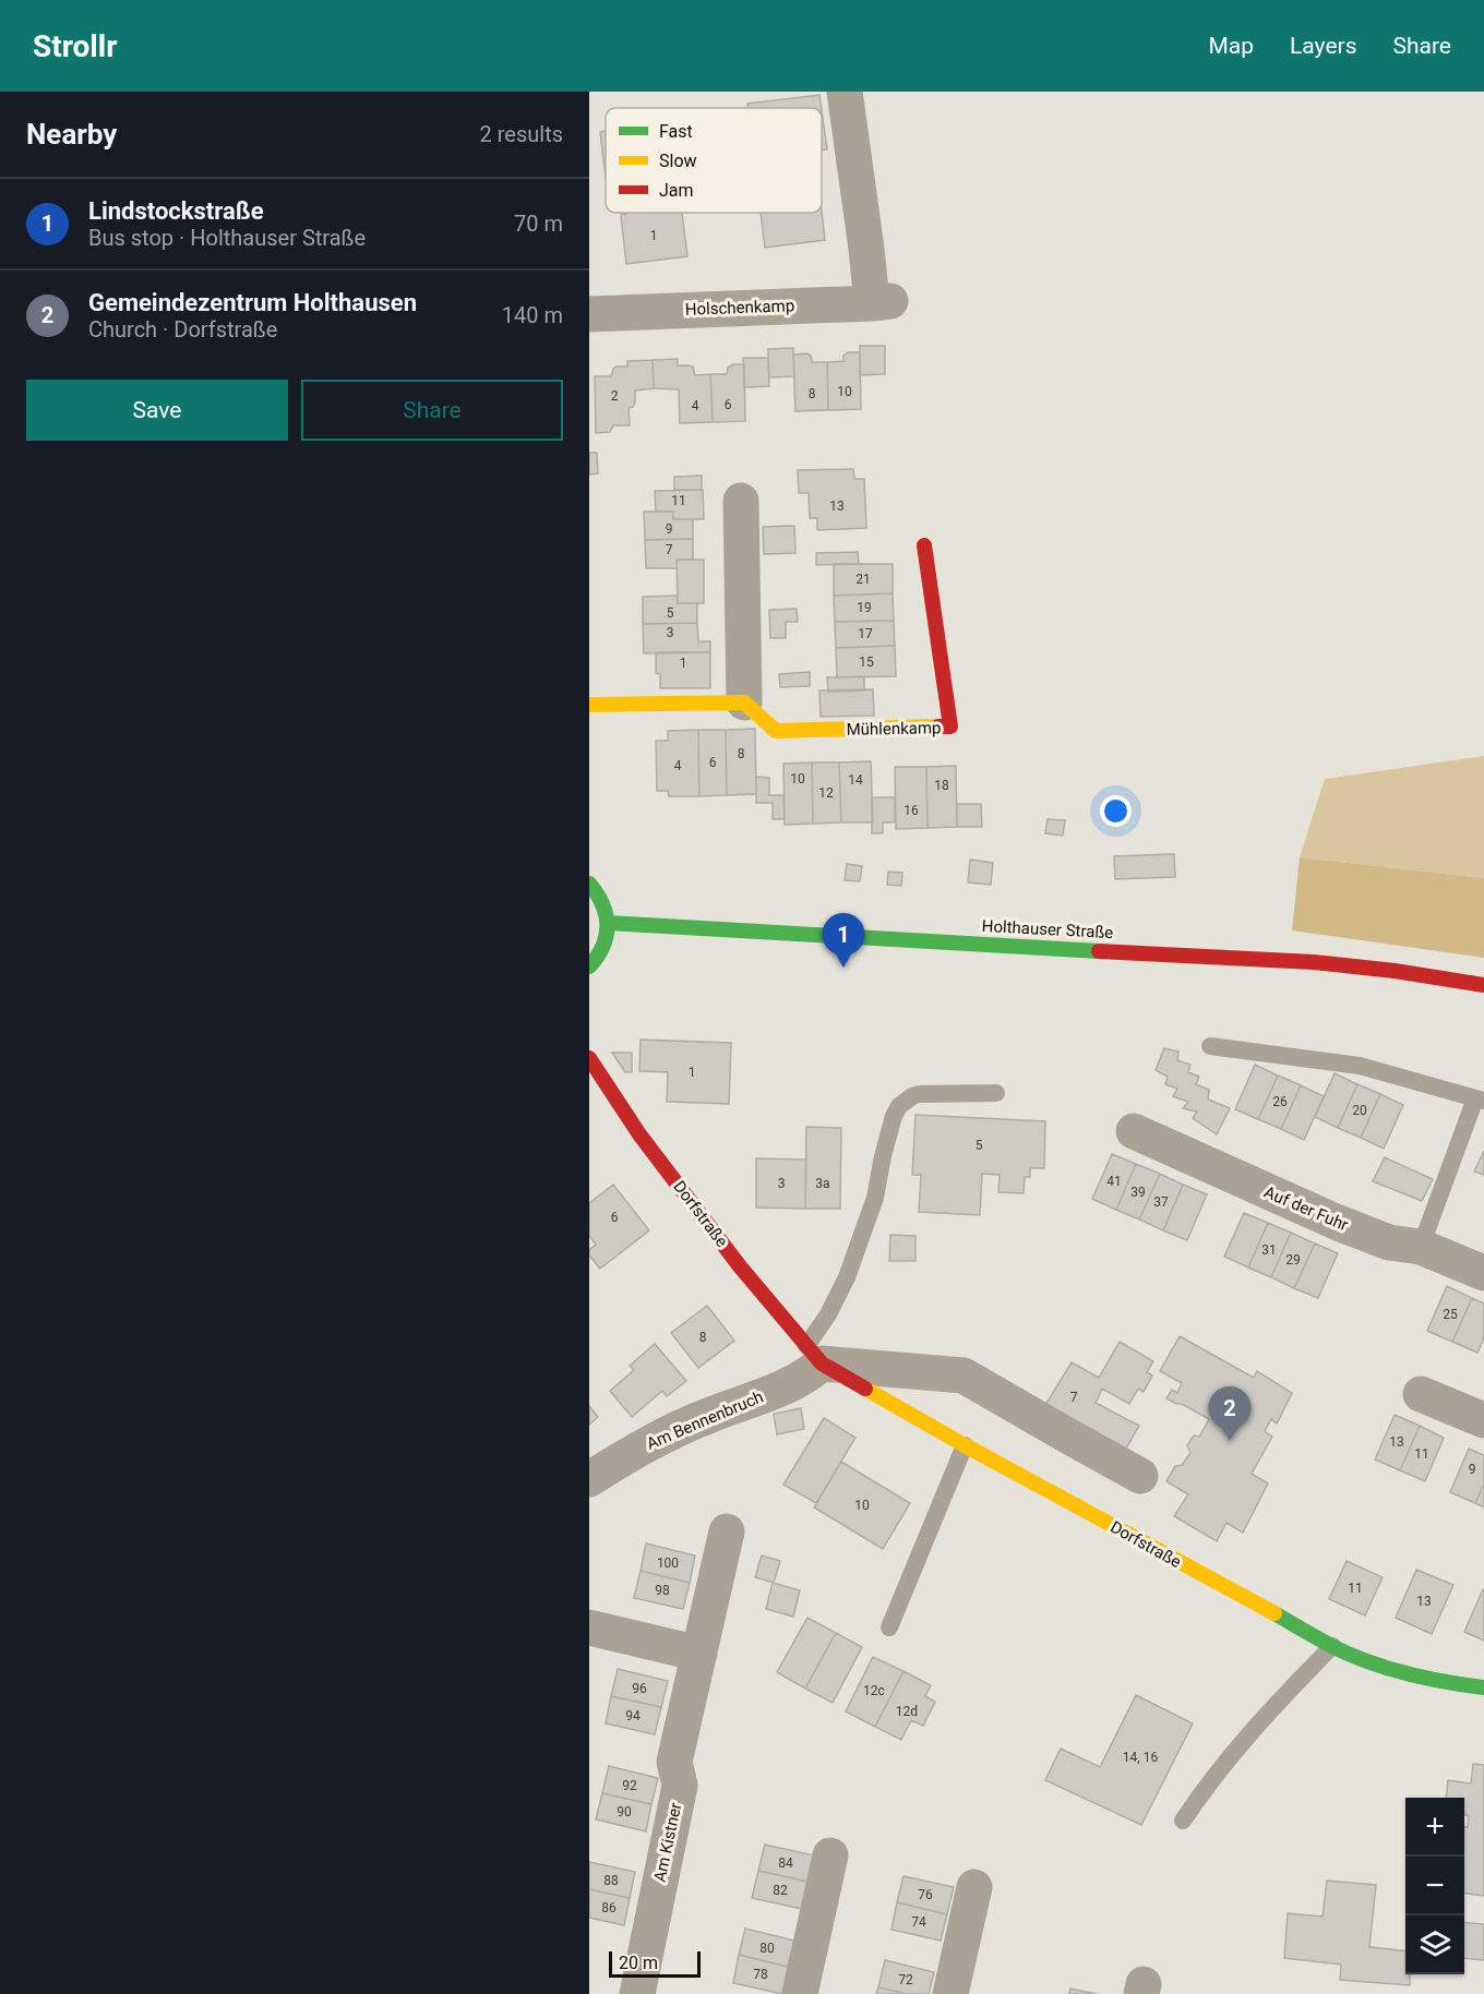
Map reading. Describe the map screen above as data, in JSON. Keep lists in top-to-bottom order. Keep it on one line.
{"streets":{"street":["Holschenkamp","Mühlenkamp","Holthauser Straße","Auf der Fuhr","Dorfstraße","Am Bennenbruch","Am Kistner"]},"crossings":[["Dorfstraße","Am Bennenbruch"]],"house_numbers":["1","10","8","2","6","4","11","13","9","7","21","19","5","3","17","15","1","8","6","4","10","14","18","12","16","1","26","20","5","41","3","3a","39","37","6","31","29","25","8","7","13","11","9","10","100","11","98","13","96","12c","12d","94","14, 16","92","90","84","88","82","76","86","74","80","78","72"],"legend":["Fast","Slow","Jam"],"scale_bar":"20 m","page":{"header":"Strollr","nav":["Map","Layers","Share"],"heading":["Nearby","2 results"],"list":[{"mark":"1","name":"Lindstockstraße","note":"Bus stop · Holthauser Straße","value":"70 m"},{"mark":"2","name":"Gemeindezentrum Holthausen","note":"Church · Dorfstraße","value":"140 m"}],"buttons":["Save","Share"],"pins":["1","2"],"map_buttons":["+","−"],"scale":"20 m"}}
